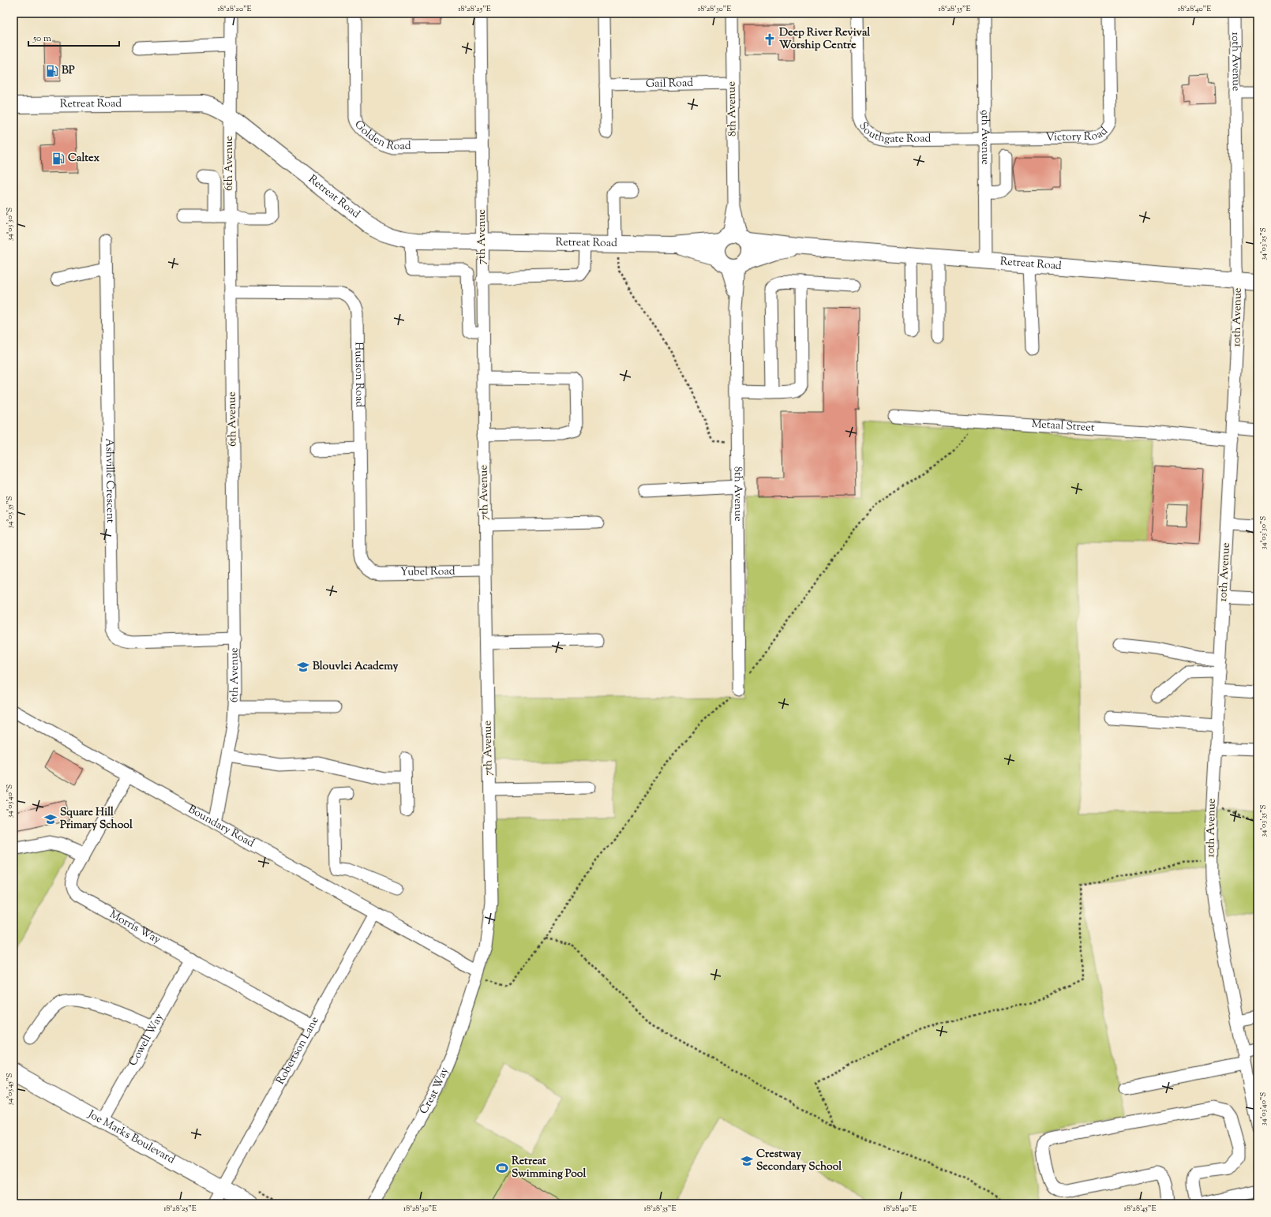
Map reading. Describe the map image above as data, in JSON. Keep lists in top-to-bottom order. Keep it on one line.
{"streets":{"main road":["Retreat Road","Joe Marks Boulevard"],"street":["10th Avenue","Gail Road","8th Avenue","Southgate Road","Golden Road","Victory Road","9th Avenue","6th Avenue","7th Avenue","Hudson Road","Metaal Street","Ashville Crescent","Yubel Road","Boundary Road","Morris Way","Cowell Way","Robertson Lane","Crest Way"]},"crossings":[["10th Avenue","Retreat Road"],["10th Avenue","Metaal Street"],["Gail Road","8th Avenue"],["Retreat Road","8th Avenue"],["Retreat Road","9th Avenue"],["Retreat Road","6th Avenue"],["Retreat Road","7th Avenue"],["Southgate Road","Victory Road"],["Southgate Road","9th Avenue"],["Golden Road","7th Avenue"],["Victory Road","9th Avenue"],["6th Avenue","Hudson Road"],["6th Avenue","Ashville Crescent"],["6th Avenue","Boundary Road"],["7th Avenue","Yubel Road"],["7th Avenue","Boundary Road"],["7th Avenue","Crest Way"],["Hudson Road","Yubel Road"],["Boundary Road","Morris Way"],["Boundary Road","Robertson Lane"],["Boundary Road","Crest Way"],["Morris Way","Cowell Way"],["Morris Way","Robertson Lane"],["Cowell Way","Joe Marks Boulevard"],["Robertson Lane","Joe Marks Boulevard"]],"places":{"church":["Deep River Revival Worship Centre"],"fuel station":["BP","Caltex"],"school or university":["Blouvlei Academy","Square Hill Primary School","Crestway Secondary School"],"sports":["Retreat Swimming Pool"]},"scale_bar":"50 m","coordinates":["18°28'20\"E","18°28'25\"E","18°28'30\"E","18°28'35\"E","18°28'40\"E","34°03'30\"S","34°03'25\"S","34°03'35\"S","34°03'40\"S","34°03'45\"S","18°28'45\"E"]}
